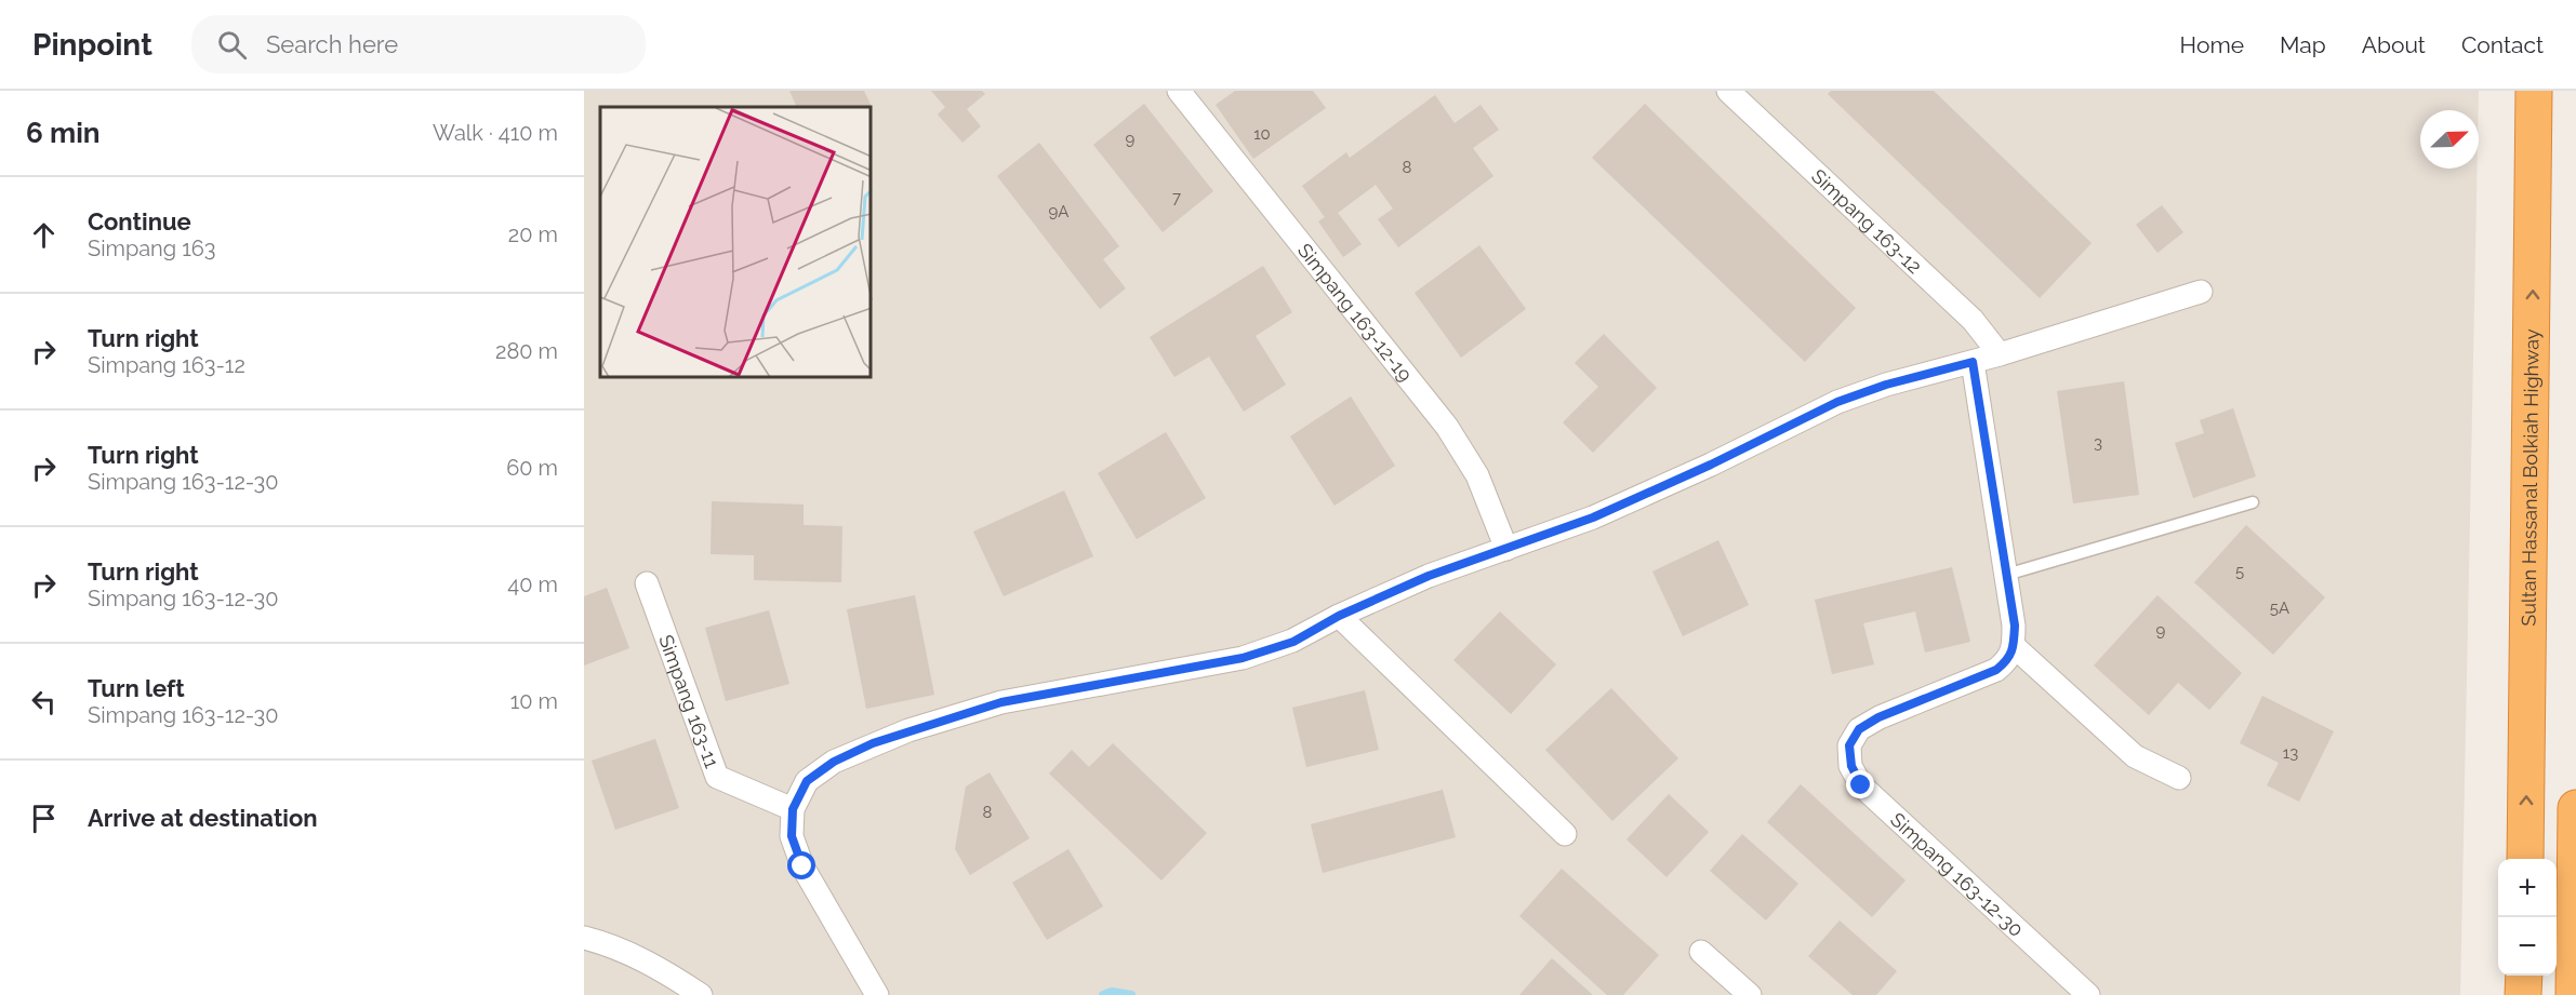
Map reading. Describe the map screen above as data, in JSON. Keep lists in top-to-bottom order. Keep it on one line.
{"streets":{"highway":["Sultan Hassanal Bolkiah Highway"],"street":["Simpang 163-12","Simpang 163-12-19","Simpang 163-11","Simpang 163-12-30"]},"one_way":["Sultan Hassanal Bolkiah Highway"],"house_numbers":["10","9","8","7","9A","3","5","5A","9","13","8"],"north":"top right","page":{"header":"Pinpoint","search":"Search here","nav":["Home","Map","About","Contact"],"heading":["6 min","Walk · 410 m"],"list":[["Continue","Simpang 163","20 m"],["Turn right","Simpang 163-12","280 m"],["Turn right","Simpang 163-12-30","60 m"],["Turn right","Simpang 163-12-30","40 m"],["Turn left","Simpang 163-12-30","10 m"],"Arrive at destination"],"map_buttons":["+","−"]}}
